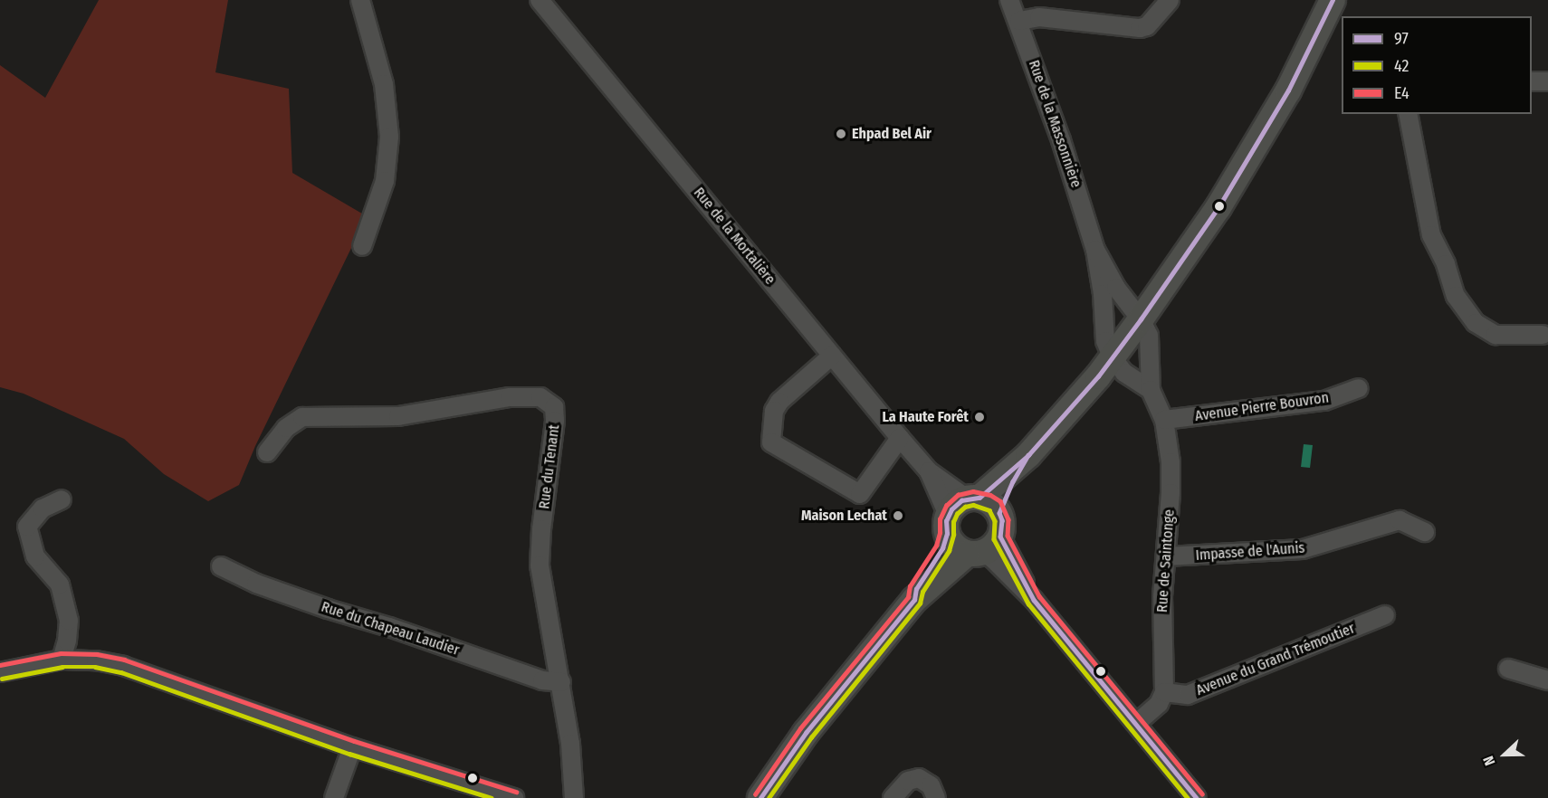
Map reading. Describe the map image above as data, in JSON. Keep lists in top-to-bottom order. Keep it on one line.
{"streets":{"street":["Rue de la Massonnière","Rue de la Mortalière","Avenue Pierre Bouvron","Rue du Tenant","Impasse de l'Aunis","Rue de Saintonge","Rue du Chapeau Laudier","Avenue du Grand Trémoutier"]},"crossings":[["Rue de la Massonnière","Rue de Saintonge"],["Avenue Pierre Bouvron","Rue de Saintonge"],["Rue du Tenant","Rue du Chapeau Laudier"],["Impasse de l'Aunis","Rue de Saintonge"],["Rue de Saintonge","Avenue du Grand Trémoutier"]],"places":["Ehpad Bel Air","La Haute Forêt","Maison Lechat"],"lines":["transit line 97","transit line E4","transit line 42"],"legend":["97","42","E4"],"north":"left"}
